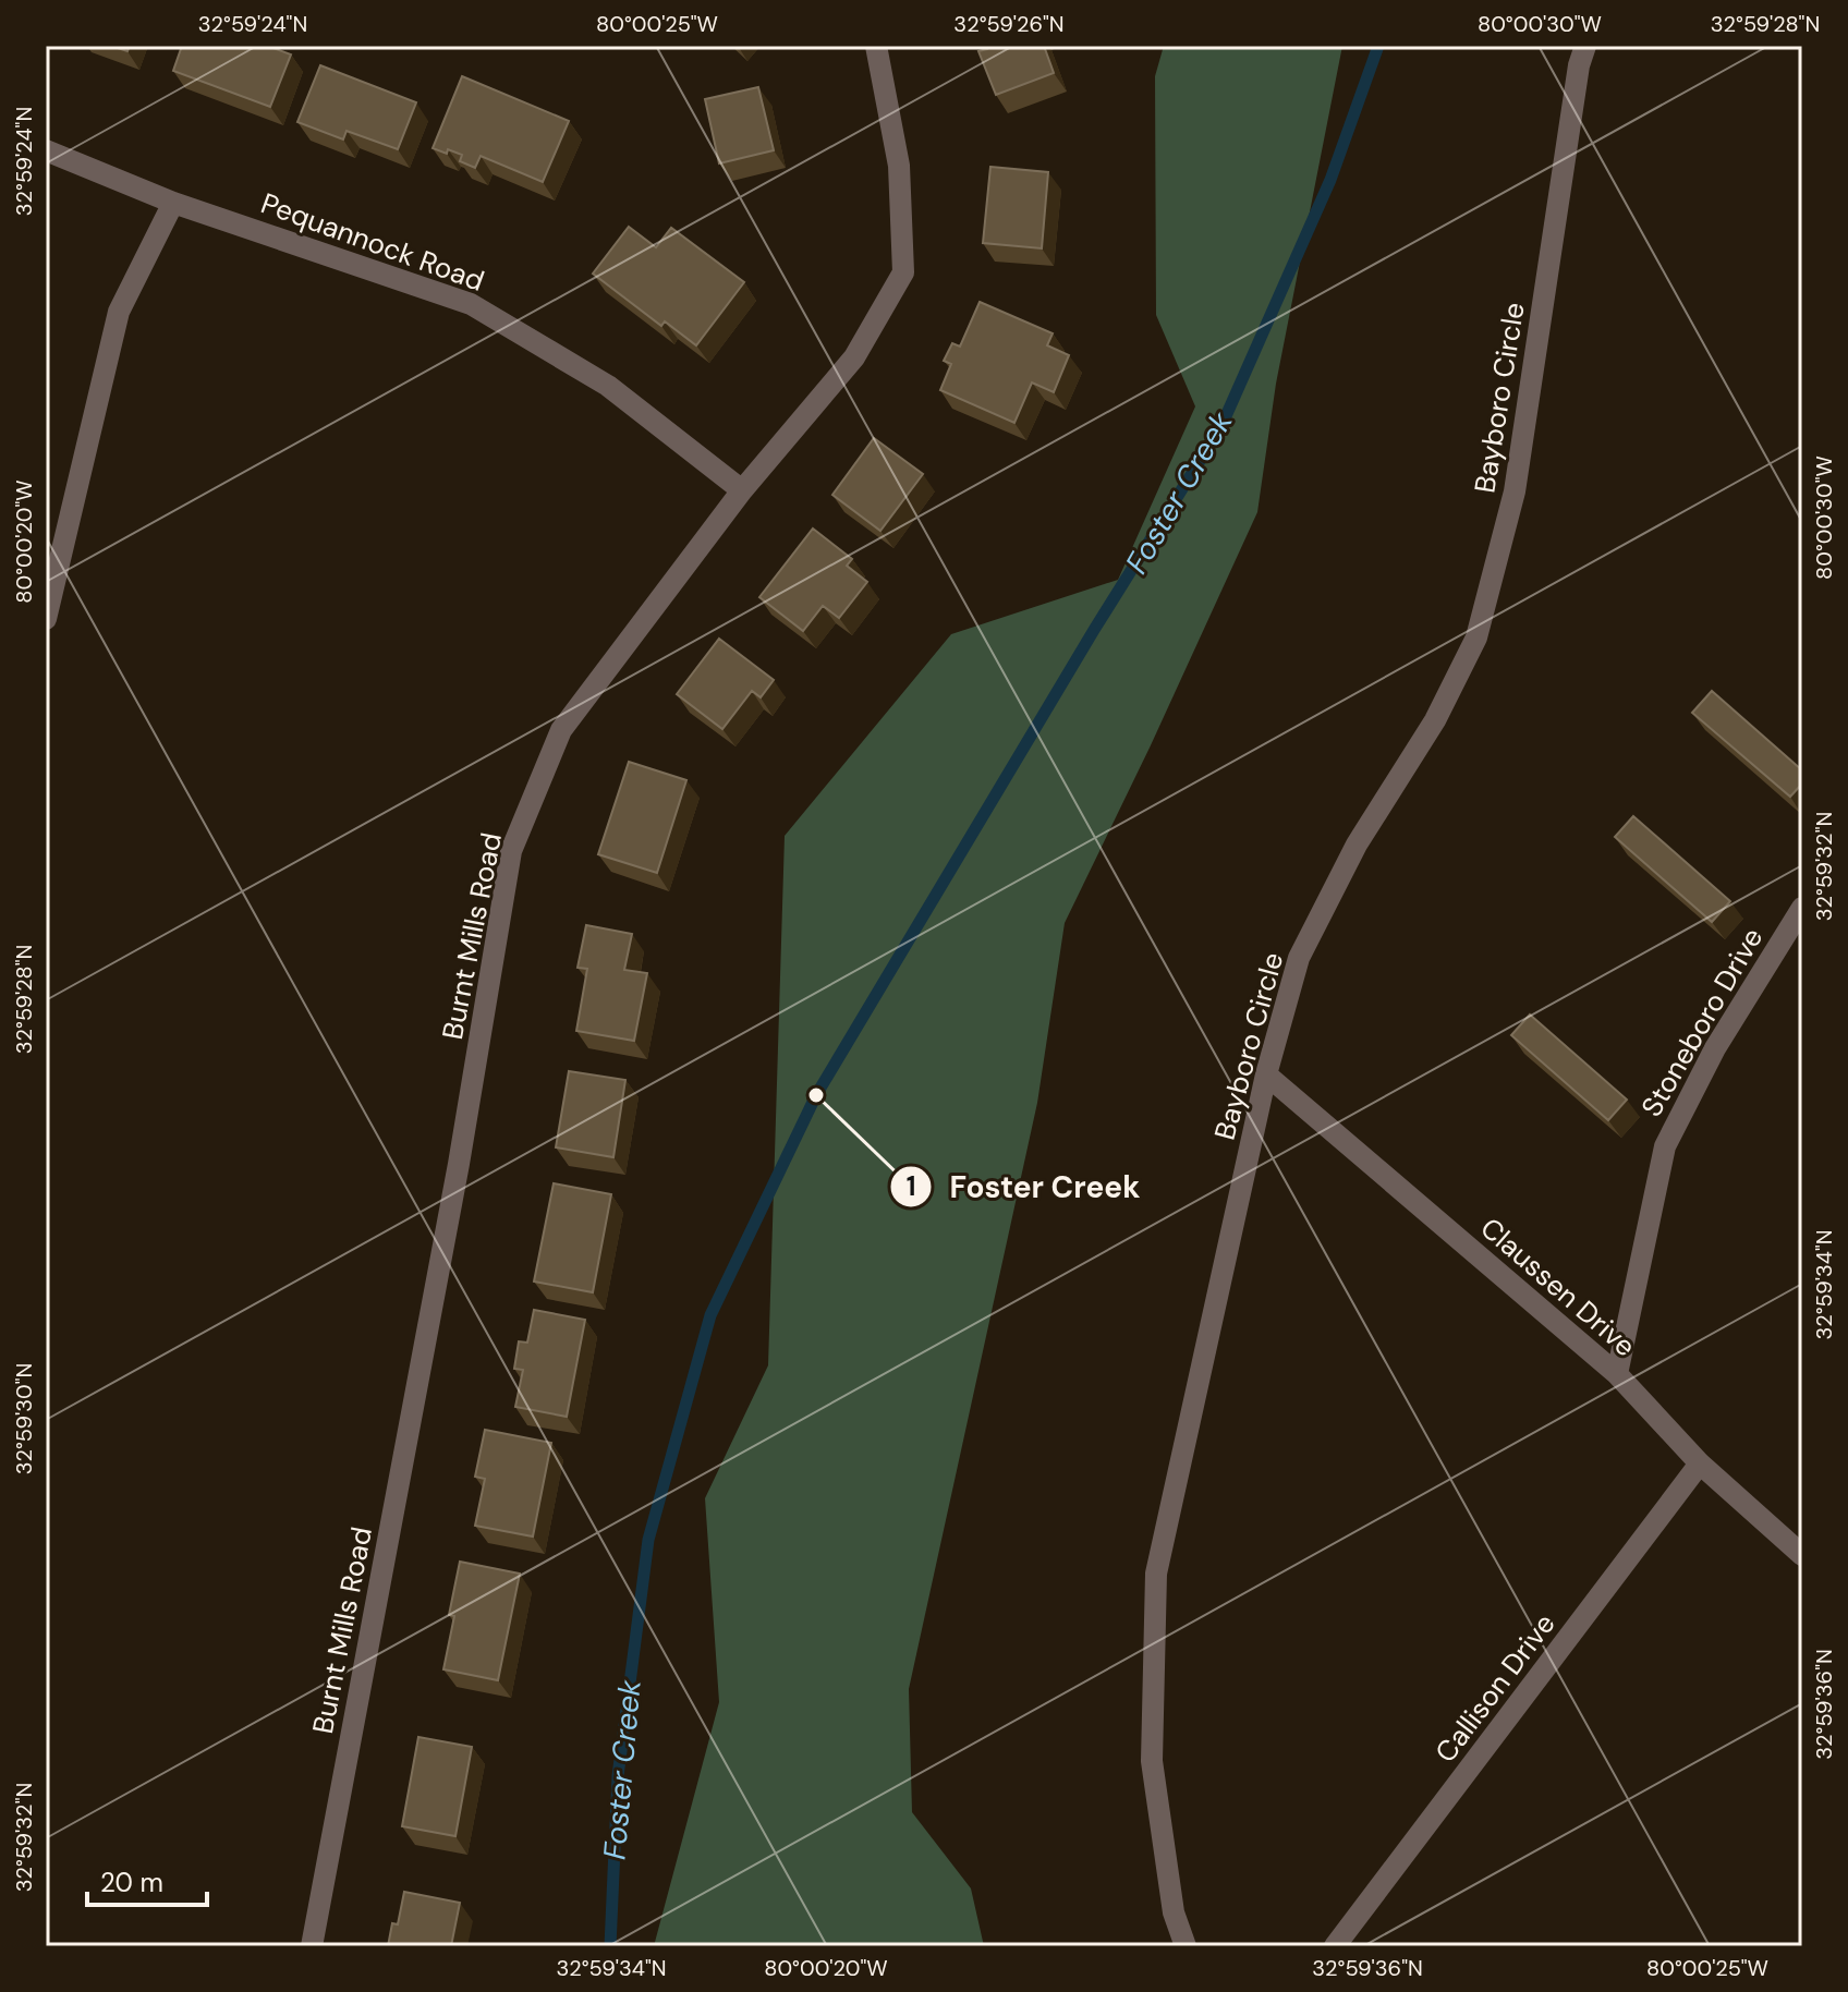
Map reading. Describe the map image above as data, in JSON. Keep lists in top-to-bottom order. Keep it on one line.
{"streets":{"street":["Pequannock Road","Bayboro Circle","Burnt Mills Road","Stoneboro Drive","Claussen Drive","Callison Drive"]},"crossings":[["Pequannock Road","Burnt Mills Road"],["Bayboro Circle","Claussen Drive"],["Stoneboro Drive","Claussen Drive"],["Claussen Drive","Callison Drive"]],"water":["Foster Creek"],"places":["Foster Creek"],"scale_bar":"20 m","coordinates":["32°59'24\"N","80°00'25\"W","32°59'26\"N","80°00'30\"W","32°59'28\"N","80°00'20\"W","32°59'32\"N","32°59'34\"N","32°59'30\"N","32°59'36\"N"]}
